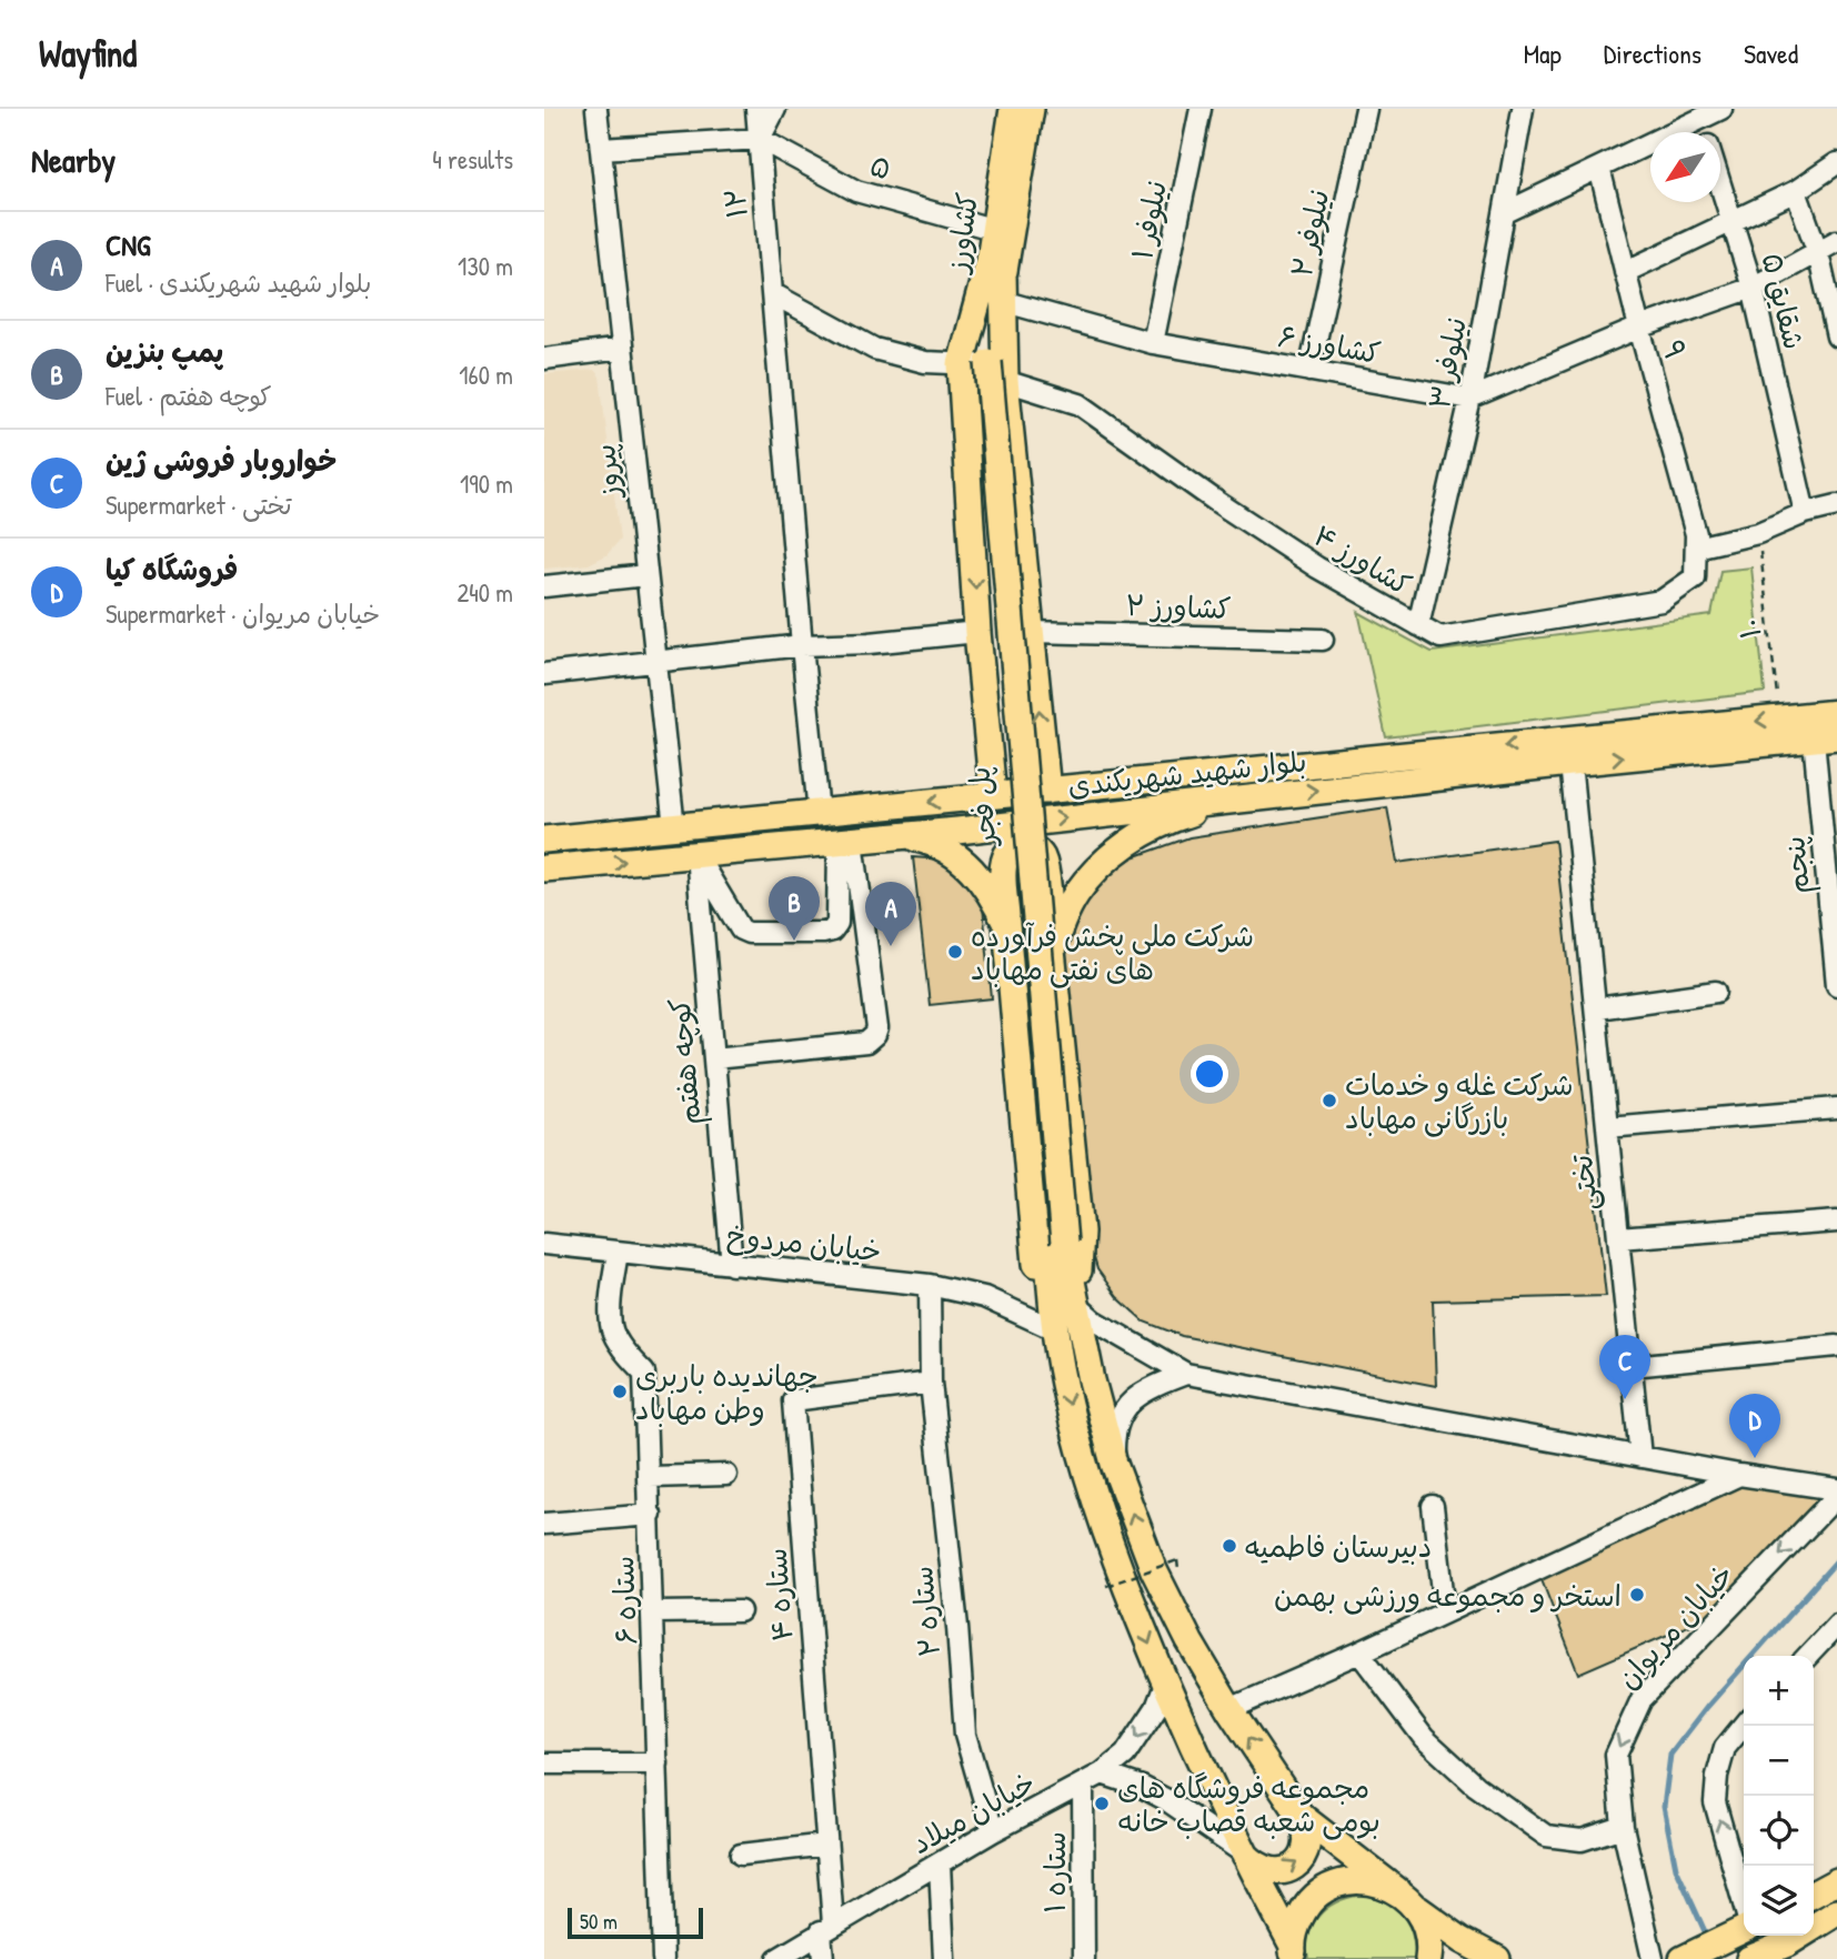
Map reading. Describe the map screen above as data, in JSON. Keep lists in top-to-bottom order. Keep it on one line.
{"streets":{"main road":["کشاورز","بلوار شهید شهریکندی","پل فجر"],"street":["۵","۱۲","نیلوفر ۱","نیلوفر ۲","شقایق ۵","کشاورز ۶","۹","نیلوفر ۳","پیروز","کشاورز ۴","کشاورز ۲","پنجم","کوچه هفتم","تختی","خیابان مردوخ","ستاره ۴","ستاره ۶","ستاره ۲","خیابان مریوان","خیابان میلاد","ستاره ۱"],"path":["۱۰"]},"crossings":[["۵","۱۲"],["۵","کشاورز"],["۱۲","کشاورز ۴"],["۱۲","بلوار شهید شهریکندی"],["نیلوفر ۱","کشاورز ۶"],["کشاورز","کشاورز ۴"],["کشاورز","پل فجر"],["نیلوفر ۲","کشاورز ۶"],["کشاورز ۶","نیلوفر ۳"],["۹","کشاورز ۴"],["نیلوفر ۳","کشاورز ۴"],["پیروز","بلوار شهید شهریکندی"],["کشاورز ۴","پل فجر"],["۱۰","بلوار شهید شهریکندی"],["بلوار شهید شهریکندی","پنجم"],["بلوار شهید شهریکندی","کوچه هفتم"],["بلوار شهید شهریکندی","تختی"],["کوچه هفتم","خیابان مردوخ"],["خیابان مردوخ","ستاره ۶"],["خیابان مردوخ","ستاره ۲"],["ستاره ۴","ستاره ۲"],["ستاره ۴","خیابان میلاد"],["ستاره ۲","خیابان میلاد"],["خیابان میلاد","ستاره ۱"]],"one_way":["خیابان مریوان"],"places":["شرکت ملی پخش فرآورده های نفتی مهاباد","شرکت غله و خدمات بازرگانی مهاباد","جهاندیده باربری وطن مهاباد","دبیرستان فاطمیه","استخر و مجموعه ورزشی بهمن","مجموعه فروشگاه های بومی شعبه قصاب خانه"],"scale_bar":"50 m","north":"bottom left","page":{"header":"Wayfind","nav":["Map","Directions","Saved"],"heading":["Nearby","4 results"],"list":[{"mark":"A","name":"CNG","note":"Fuel · بلوار شهید شهریکندی","value":"130 m"},{"mark":"B","name":"پمپ بنزین","note":"Fuel · کوچه هفتم","value":"160 m"},{"mark":"C","name":"خواروبار فروشی ژین","note":"Supermarket · تختی","value":"190 m"},{"mark":"D","name":"فروشگاه کیا","note":"Supermarket · خیابان مریوان","value":"240 m"}],"pins":["B","A","C","D"],"map_buttons":["+","−"],"scale":"50 m"}}
